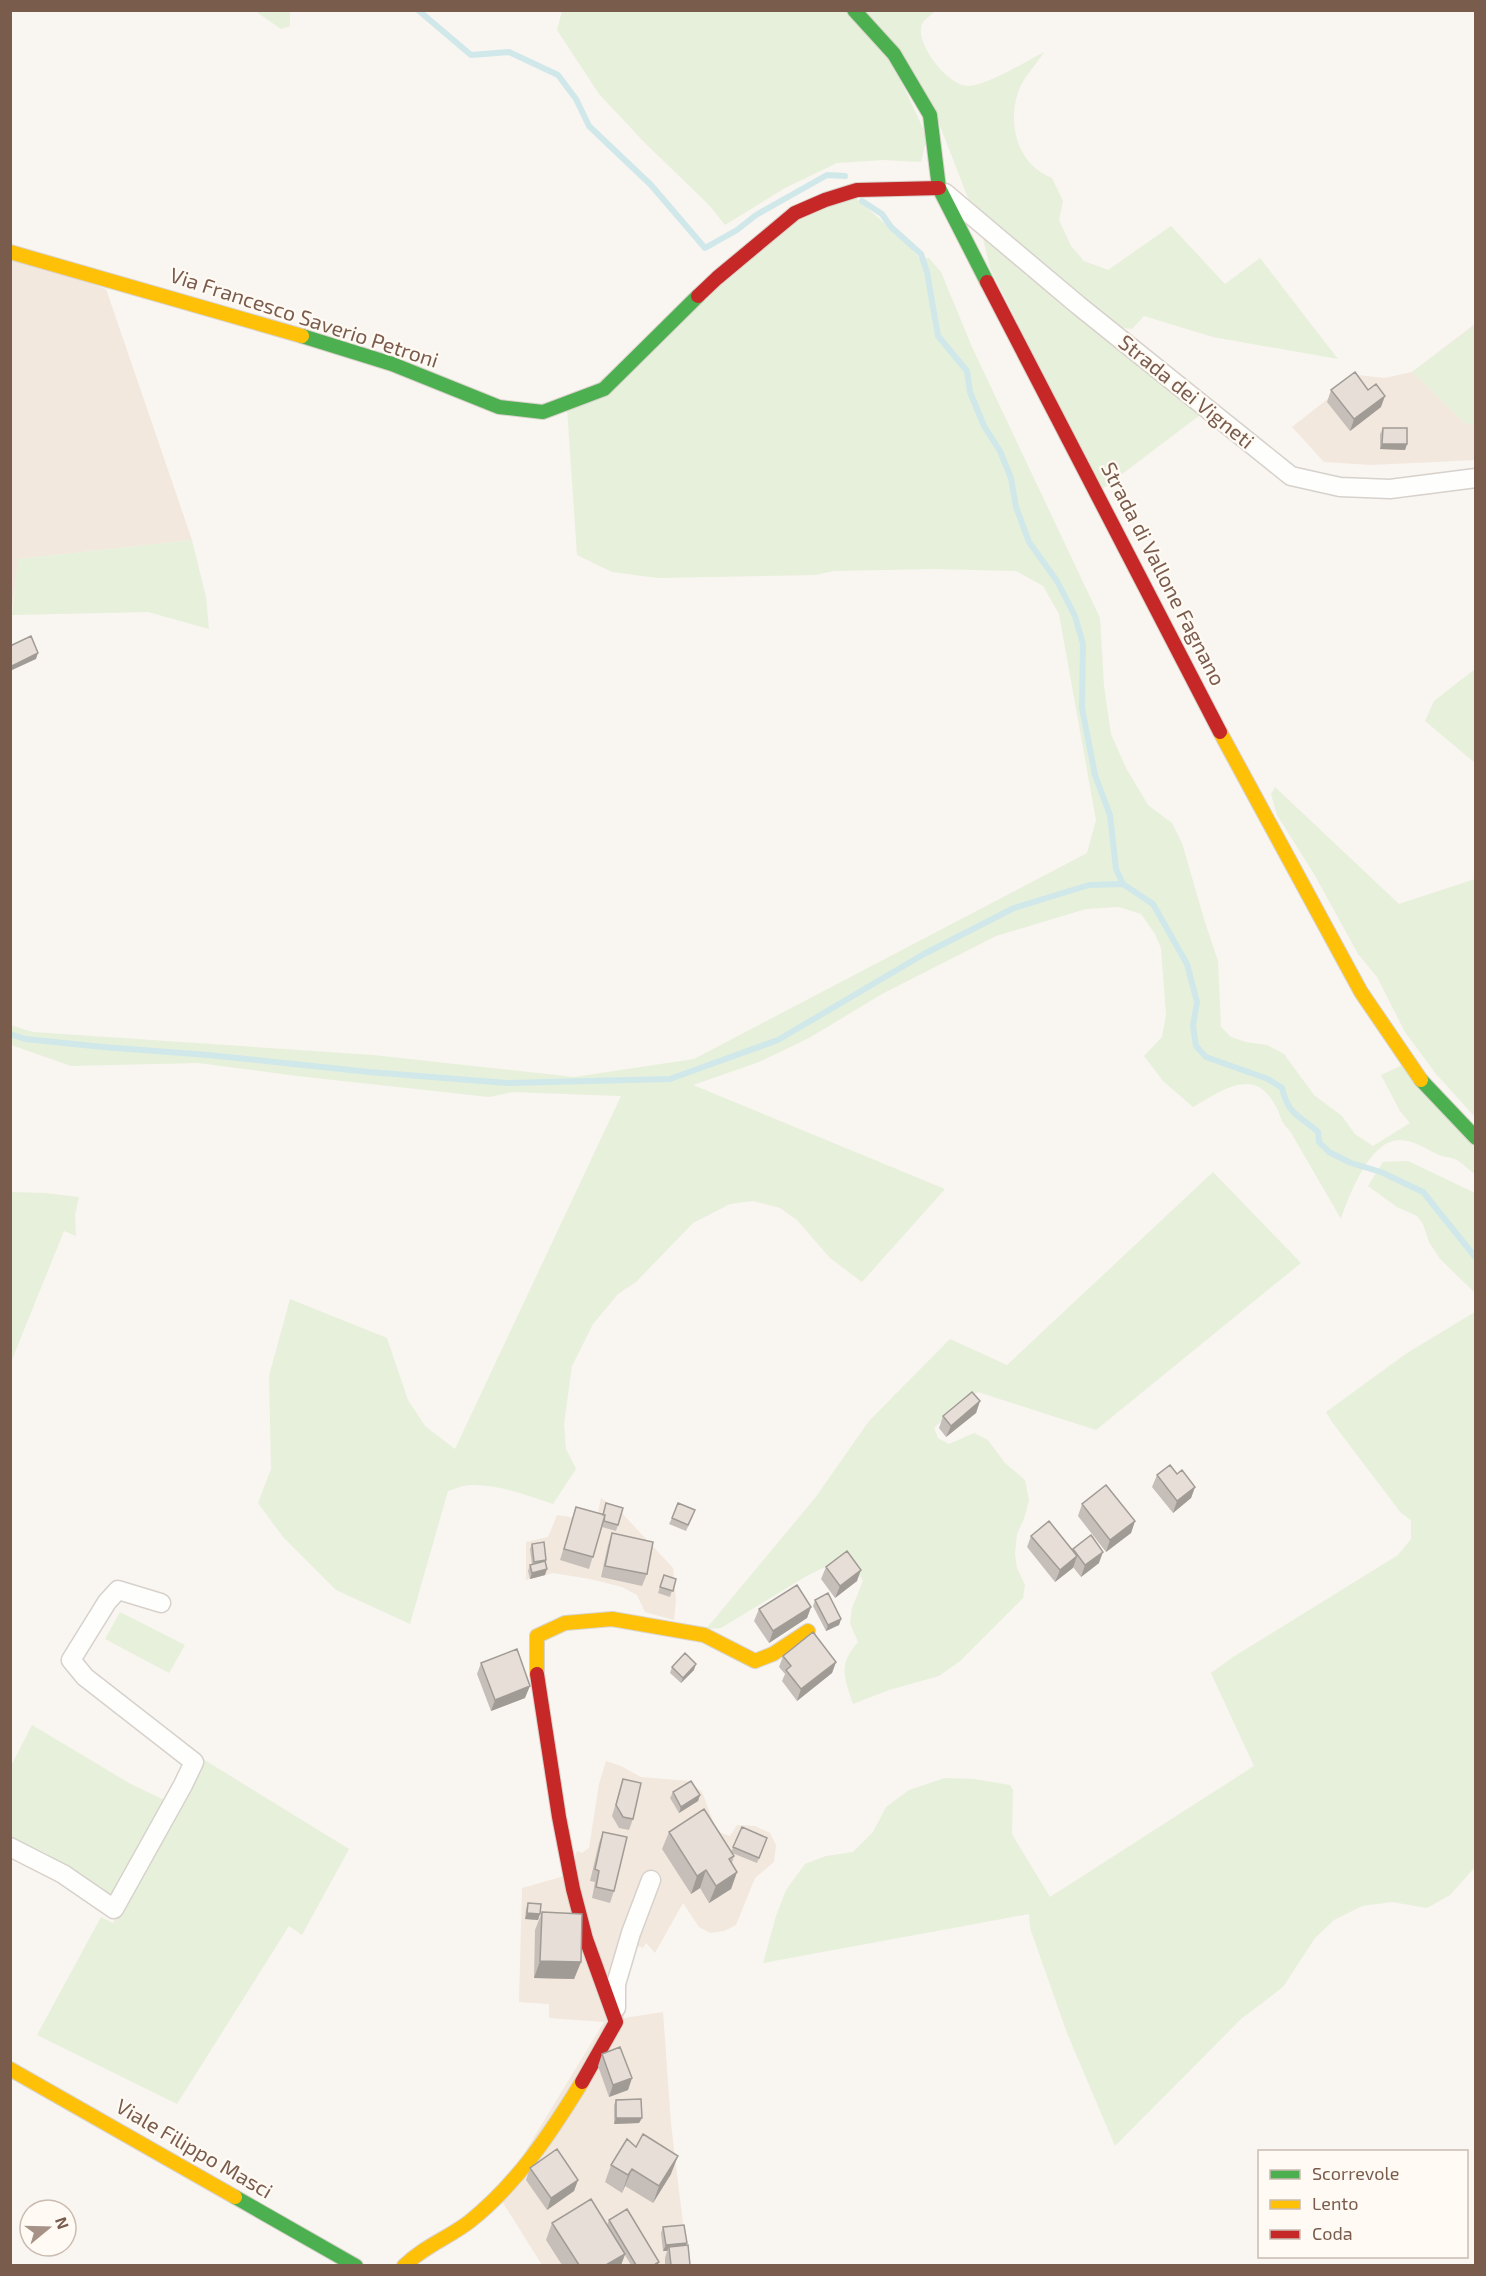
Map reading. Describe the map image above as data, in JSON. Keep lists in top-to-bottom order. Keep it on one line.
{"streets":{"street":["Via Francesco Saverio Petroni","Strada dei Vigneti","Strada di Vallone Fagnano","Viale Filippo Masci"]},"crossings":[["Via Francesco Saverio Petroni","Strada dei Vigneti"],["Via Francesco Saverio Petroni","Strada di Vallone Fagnano"],["Strada dei Vigneti","Strada di Vallone Fagnano"]],"legend":["Scorrevole","Lento","Coda"],"north":"right"}
